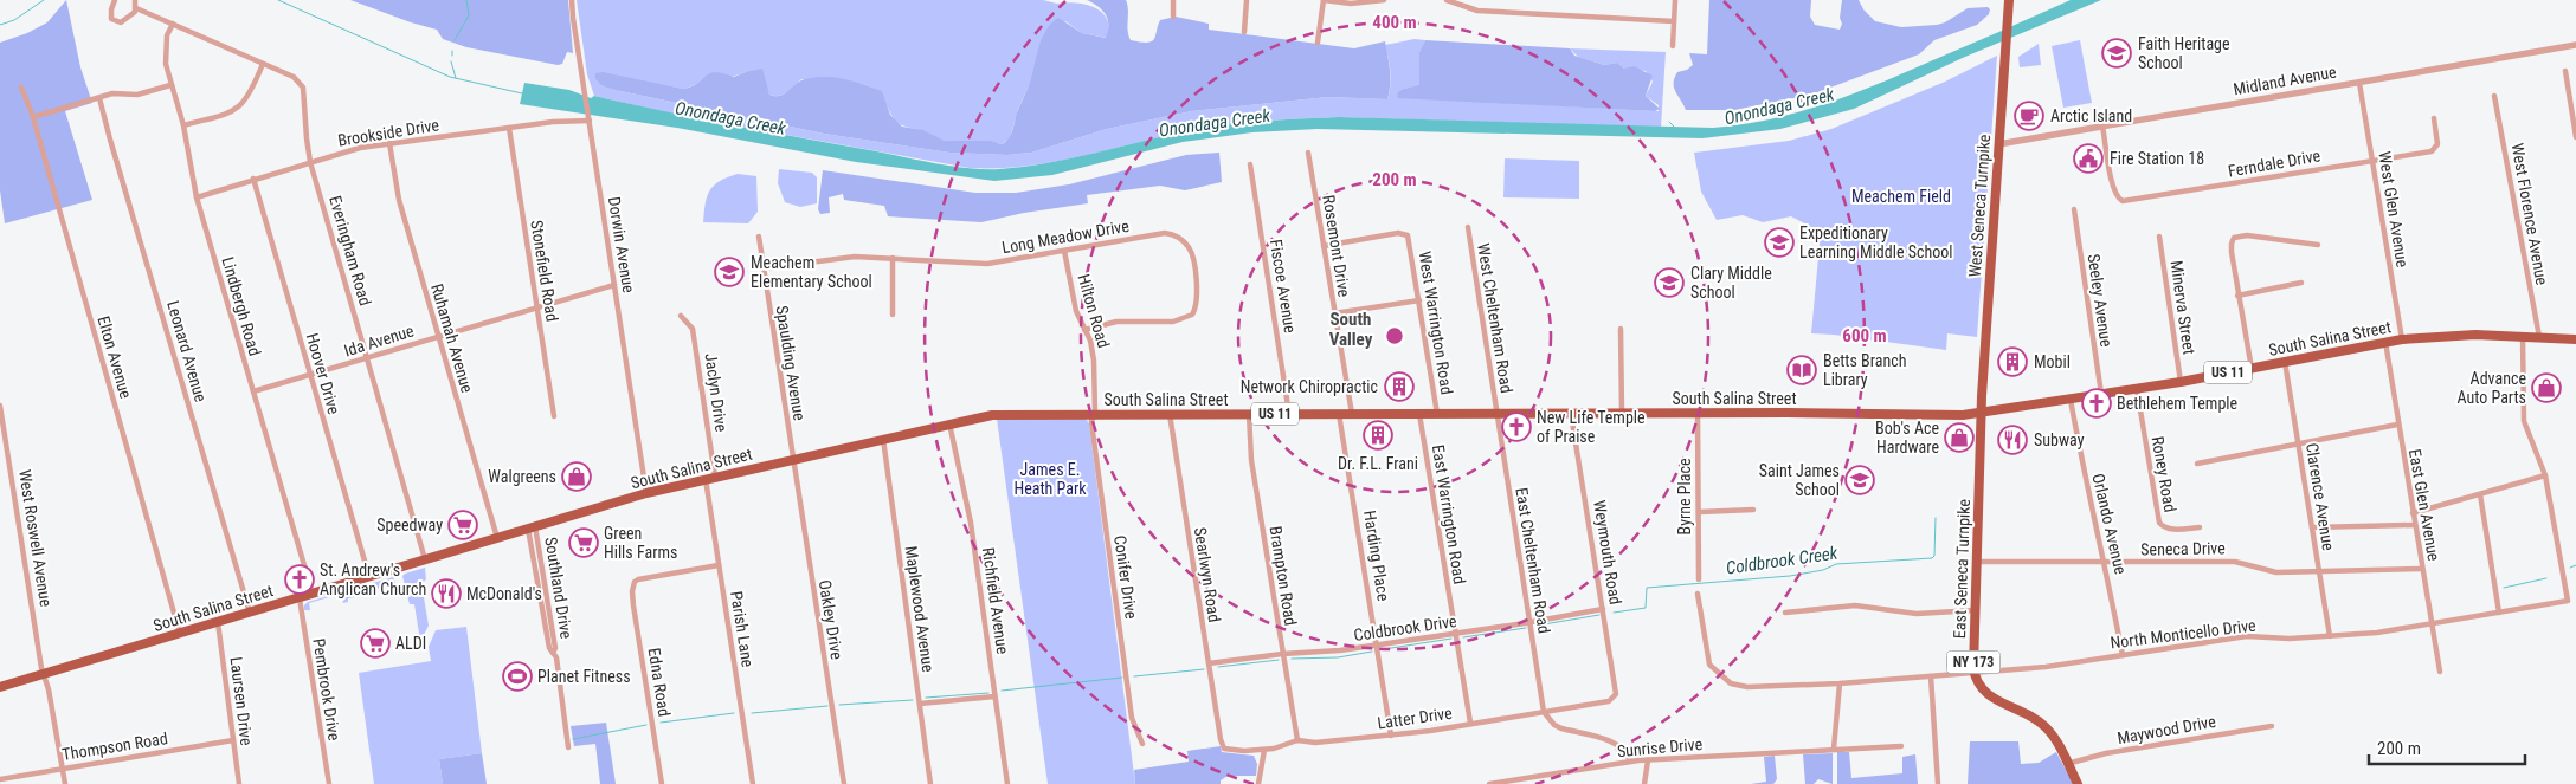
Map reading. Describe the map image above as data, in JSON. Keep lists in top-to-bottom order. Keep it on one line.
{"streets":{"main road":["West Seneca Turnpike","South Salina Street","US 11","East Seneca Turnpike","NY 173"],"street":["Midland Avenue","Brookside Drive","Ferndale Drive","West Glen Avenue","West Florence Avenue","Long Meadow Drive","Dorwin Avenue","Rosemont Drive","Everingham Road","Stonefield Road","Fiscoe Avenue","Seeley Avenue","Lindbergh Road","Minerva Street","Hilton Road","West Cheltenham Road","West Warrington Road","Ruhamah Avenue","Ida Avenue","Leonard Avenue","Elton Avenue","Spaulding Avenue","Hoover Drive","Jaclyn Drive","Roney Road","Byrne Place","Clarence Avenue","East Glen Avenue","East Warrington Road","Orlando Avenue","West Roswell Avenue","Seneca Drive","Weymouth Road","Harding Place","East Cheltenham Road","Searlwyn Road","Brampton Road","Conifer Drive","Southland Drive","Richfield Avenue","Maplewood Avenue","Oakley Drive","Coldbrook Drive","Parish Lane","North Monticello Drive","Edna Road","Pembrook Drive","Laursen Drive","Latter Drive","Maywood Drive","Thompson Road","Sunrise Drive"]},"crossings":[["Midland Avenue","Ferndale Drive"],["Midland Avenue","West Seneca Turnpike"],["Midland Avenue","West Glen Avenue"],["Brookside Drive","Dorwin Avenue"],["Brookside Drive","Everingham Road"],["Brookside Drive","Stonefield Road"],["Brookside Drive","Lindbergh Road"],["Brookside Drive","Ruhamah Avenue"],["Brookside Drive","Hoover Drive"],["Ferndale Drive","West Glen Avenue"],["West Seneca Turnpike","South Salina Street"],["West Seneca Turnpike","East Seneca Turnpike"],["West Glen Avenue","South Salina Street"],["West Florence Avenue","South Salina Street"],["Long Meadow Drive","Hilton Road"],["Long Meadow Drive","Spaulding Avenue"],["Dorwin Avenue","South Salina Street"],["Dorwin Avenue","Ida Avenue"],["Rosemont Drive","West Warrington Road"],["Rosemont Drive","South Salina Street"],["Everingham Road","Lindbergh Road"],["Everingham Road","South Salina Street"],["Everingham Road","Ida Avenue"],["Stonefield Road","Ida Avenue"],["Fiscoe Avenue","South Salina Street"],["Seeley Avenue","South Salina Street"],["Lindbergh Road","South Salina Street"],["Lindbergh Road","Ida Avenue"],["Minerva Street","South Salina Street"],["Hilton Road","South Salina Street"],["Hilton Road","Conifer Drive"],["West Cheltenham Road","South Salina Street"],["West Cheltenham Road","East Cheltenham Road"],["West Warrington Road","South Salina Street"],["Ruhamah Avenue","South Salina Street"],["Ruhamah Avenue","Ida Avenue"],["South Salina Street","Leonard Avenue"],["South Salina Street","Elton Avenue"],["South Salina Street","Spaulding Avenue"],["South Salina Street","Hoover Drive"],["South Salina Street","Jaclyn Drive"],["South Salina Street","Roney Road"],["South Salina Street","Byrne Place"],["South Salina Street","Clarence Avenue"],["South Salina Street","East Glen Avenue"],["South Salina Street","East Warrington Road"],["South Salina Street","Orlando Avenue"],["South Salina Street","West Roswell Avenue"],["South Salina Street","Weymouth Road"],["South Salina Street","Harding Place"],["South Salina Street","East Cheltenham Road"],["South Salina Street","East Seneca Turnpike"],["South Salina Street","Searlwyn Road"],["South Salina Street","Brampton Road"],["South Salina Street","Conifer Drive"],["South Salina Street","Southland Drive"],["South Salina Street","Richfield Avenue"],["South Salina Street","Maplewood Avenue"],["South Salina Street","Oakley Drive"],["South Salina Street","Parish Lane"],["South Salina Street","Pembrook Drive"],["South Salina Street","Laursen Drive"],["Ida Avenue","Hoover Drive"],["Spaulding Avenue","Oakley Drive"],["Jaclyn Drive","Parish Lane"],["Clarence Avenue","Seneca Drive"],["Clarence Avenue","North Monticello Drive"],["East Glen Avenue","Seneca Drive"],["East Glen Avenue","North Monticello Drive"],["East Warrington Road","Coldbrook Drive"],["East Warrington Road","Latter Drive"],["Orlando Avenue","Seneca Drive"],["Orlando Avenue","North Monticello Drive"],["West Roswell Avenue","Thompson Road"],["Seneca Drive","East Seneca Turnpike"],["Weymouth Road","Coldbrook Drive"],["Weymouth Road","Latter Drive"],["Harding Place","Coldbrook Drive"],["Harding Place","Latter Drive"],["East Cheltenham Road","Coldbrook Drive"],["East Cheltenham Road","Latter Drive"],["East Seneca Turnpike","North Monticello Drive"],["East Seneca Turnpike","NY 173"],["Searlwyn Road","Coldbrook Drive"],["Searlwyn Road","Latter Drive"],["Brampton Road","Coldbrook Drive"],["Brampton Road","Latter Drive"],["Parish Lane","Edna Road"],["North Monticello Drive","NY 173"],["NY 173","Maywood Drive"],["Laursen Drive","Thompson Road"]],"districts":["South Valley"],"water":["Onondaga Creek","Coldbrook Creek"],"parks":["Meachem Field","James E. Heath Park"],"places":{"school or university":["Faith Heritage School","Expeditionary Learning Middle School","Meachem Elementary School","Clary Middle School","Saint James School"],"cafe":["Arctic Island"],"public building":["Fire Station 18"],"building":["Mobil","Network Chiropractic","Dr. F.L. Frani"],"library":["Betts Branch Library"],"shop":["Advance Auto Parts","Bob's Ace Hardware","Walgreens"],"church":["Bethlehem Temple","New Life Temple of Praise","St. Andrew's Anglican Church"],"restaurant":["Subway","McDonald's"],"supermarket":["Speedway","Green Hills Farms","ALDI"],"sports":["Planet Fitness"]},"scale_bar":"200 m","rings":["400 m","200 m","600 m"]}
